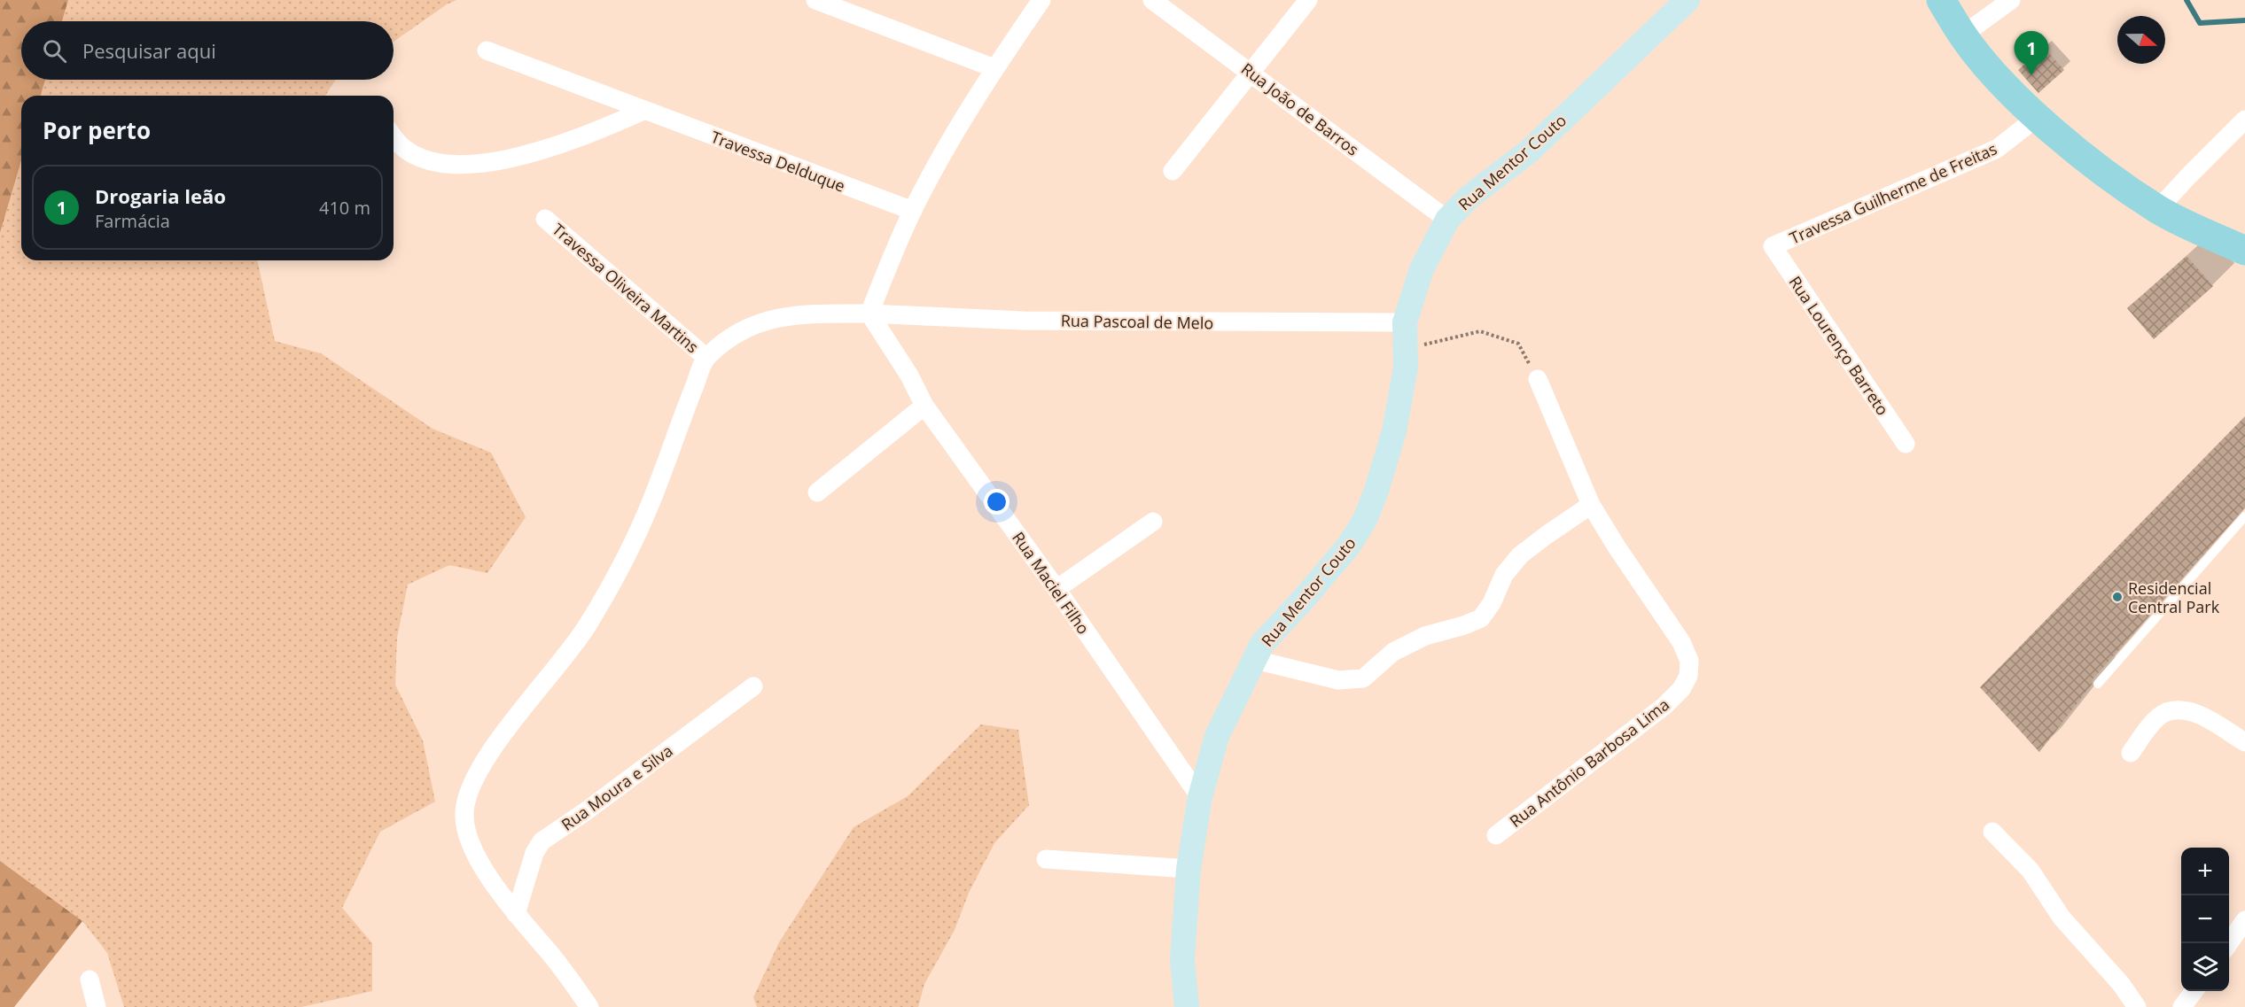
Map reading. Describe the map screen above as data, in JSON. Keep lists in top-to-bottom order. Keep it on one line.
{"streets":{"street":["Rua João de Barros","Travessa Delduque","Rua Mentor Couto","Travessa Guilherme de Freitas","Travessa Oliveira Martins","Rua Pascoal de Melo","Rua Lourenço Barreto","Rua Maciel Filho","Rua Antônio Barbosa Lima","Rua Moura e Silva"]},"crossings":[["Rua João de Barros","Rua Mentor Couto"],["Rua Mentor Couto","Rua Pascoal de Melo"],["Rua Mentor Couto","Rua Maciel Filho"],["Travessa Guilherme de Freitas","Rua Lourenço Barreto"],["Travessa Oliveira Martins","Rua Pascoal de Melo"],["Rua Pascoal de Melo","Rua Maciel Filho"]],"places":["Residencial Central Park"],"north":"right","page":{"search":"Pesquisar aqui","pins":"1","heading":"Por perto","list":[{"mark":"1","name":"Drogaria leão","note":"Farmácia","value":"410 m"}],"map_buttons":["+","−"]}}
